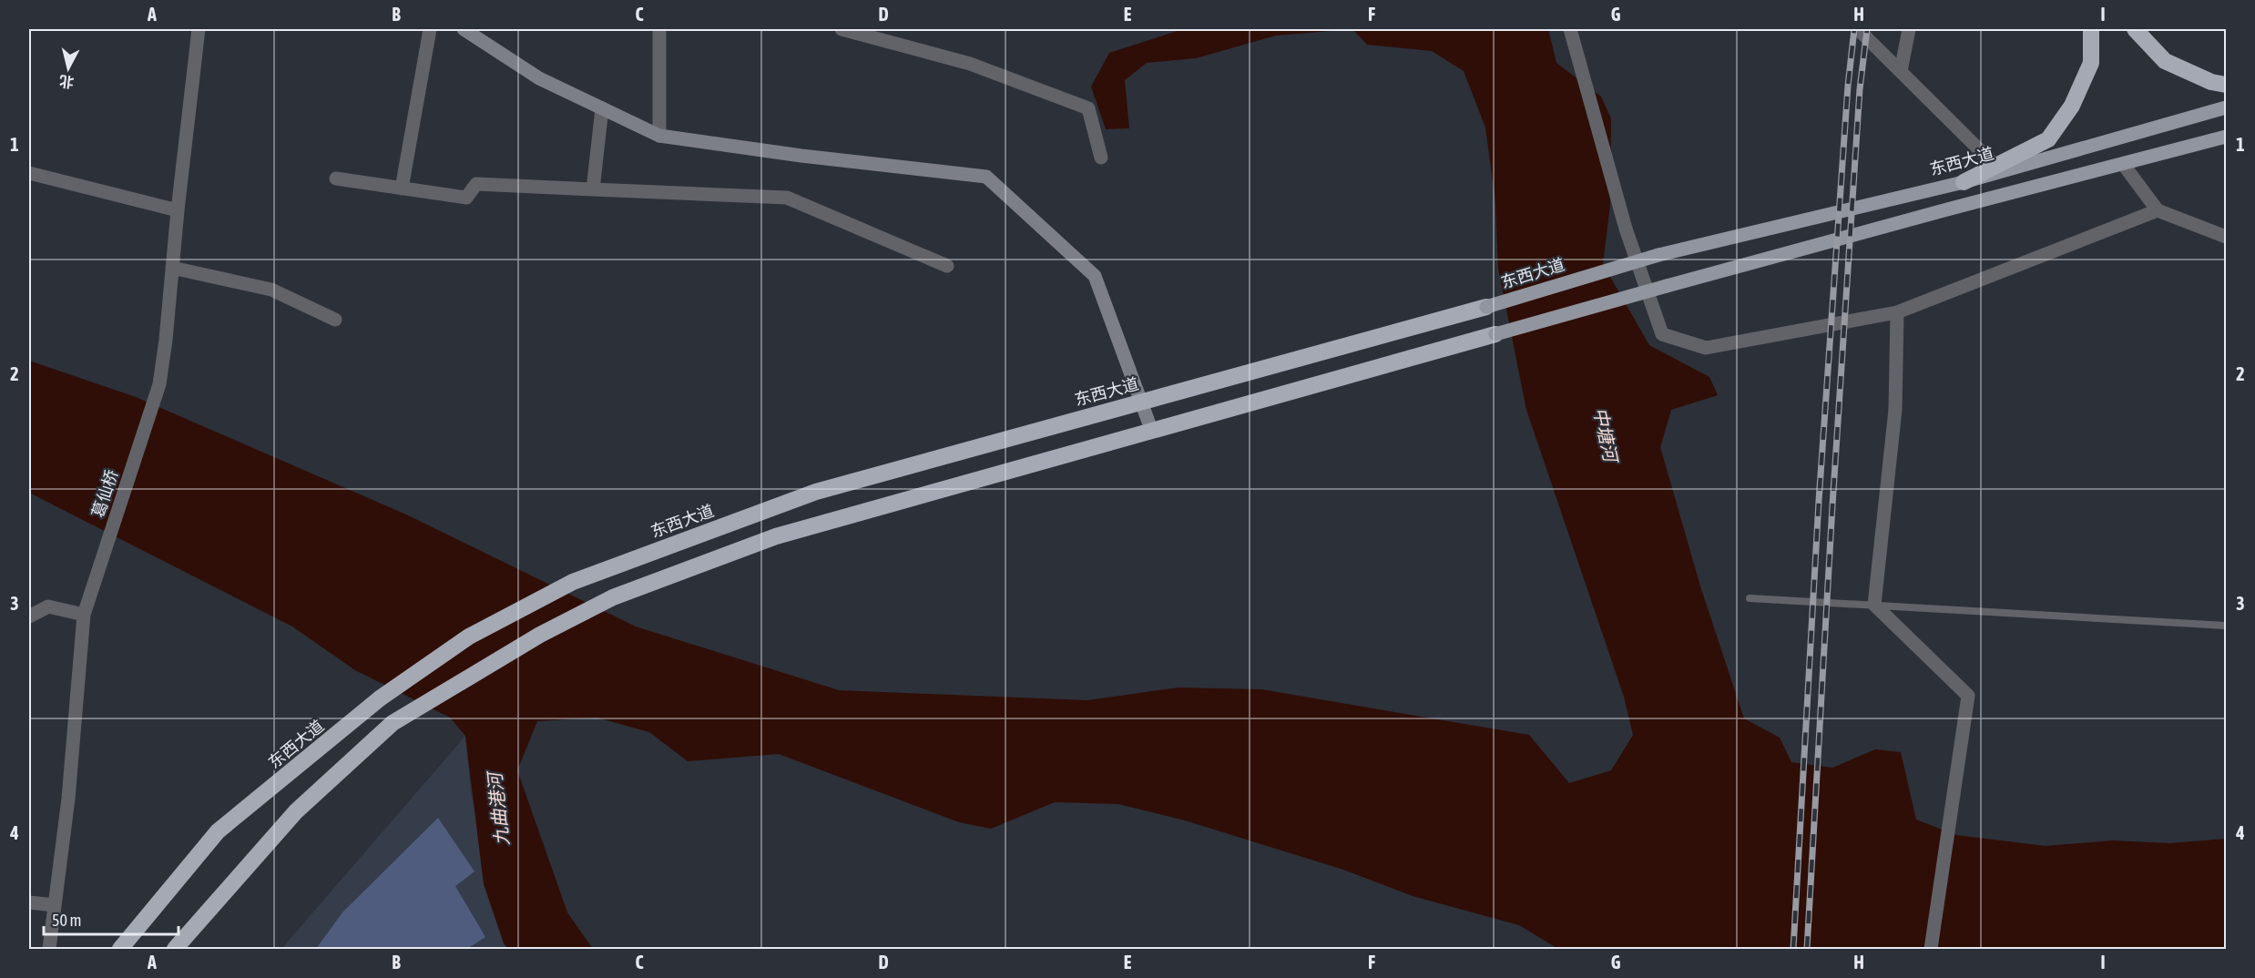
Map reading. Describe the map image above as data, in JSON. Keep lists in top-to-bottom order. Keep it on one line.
{"streets":{"highway":["东西大道"],"street":["葛仙桥"]},"water":["中塘河","九曲港河"],"scale_bar":"50 m","north":"bottom","grid":{"columns":["A","B","C","D","E","F","G","H","I"],"rows":["1","2","3","4"]}}
